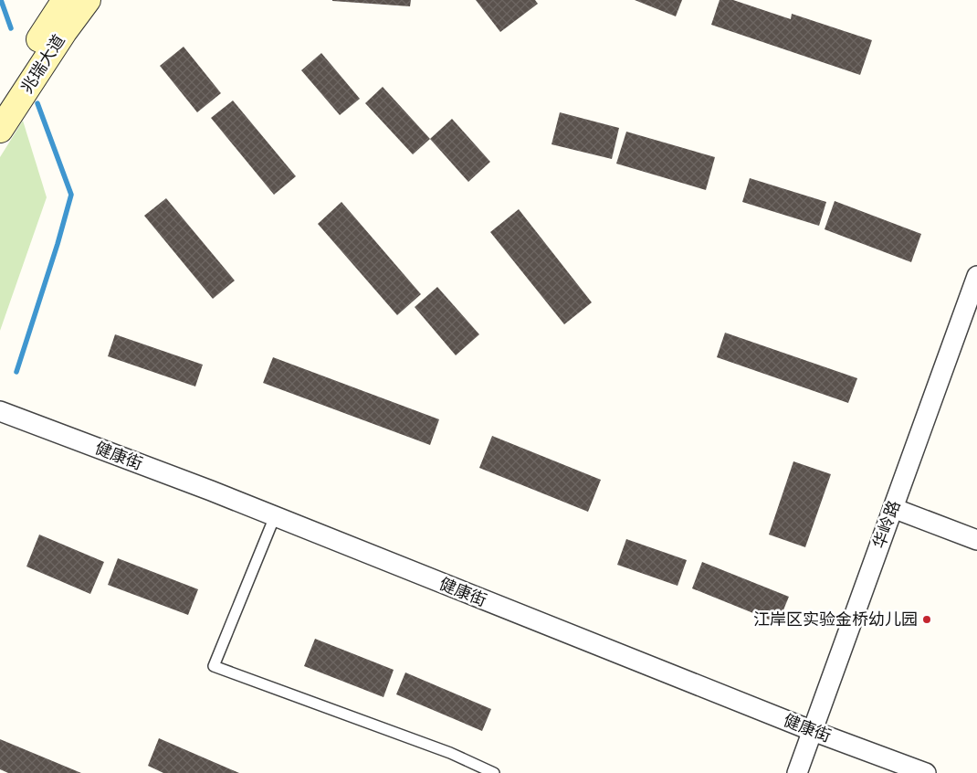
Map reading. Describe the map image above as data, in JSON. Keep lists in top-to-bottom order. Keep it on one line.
{"streets":{"street":["兆瑞大道","健康街","华岭路"]},"crossings":[["健康街","华岭路"]],"places":["江岸区实验金桥幼儿园"]}
